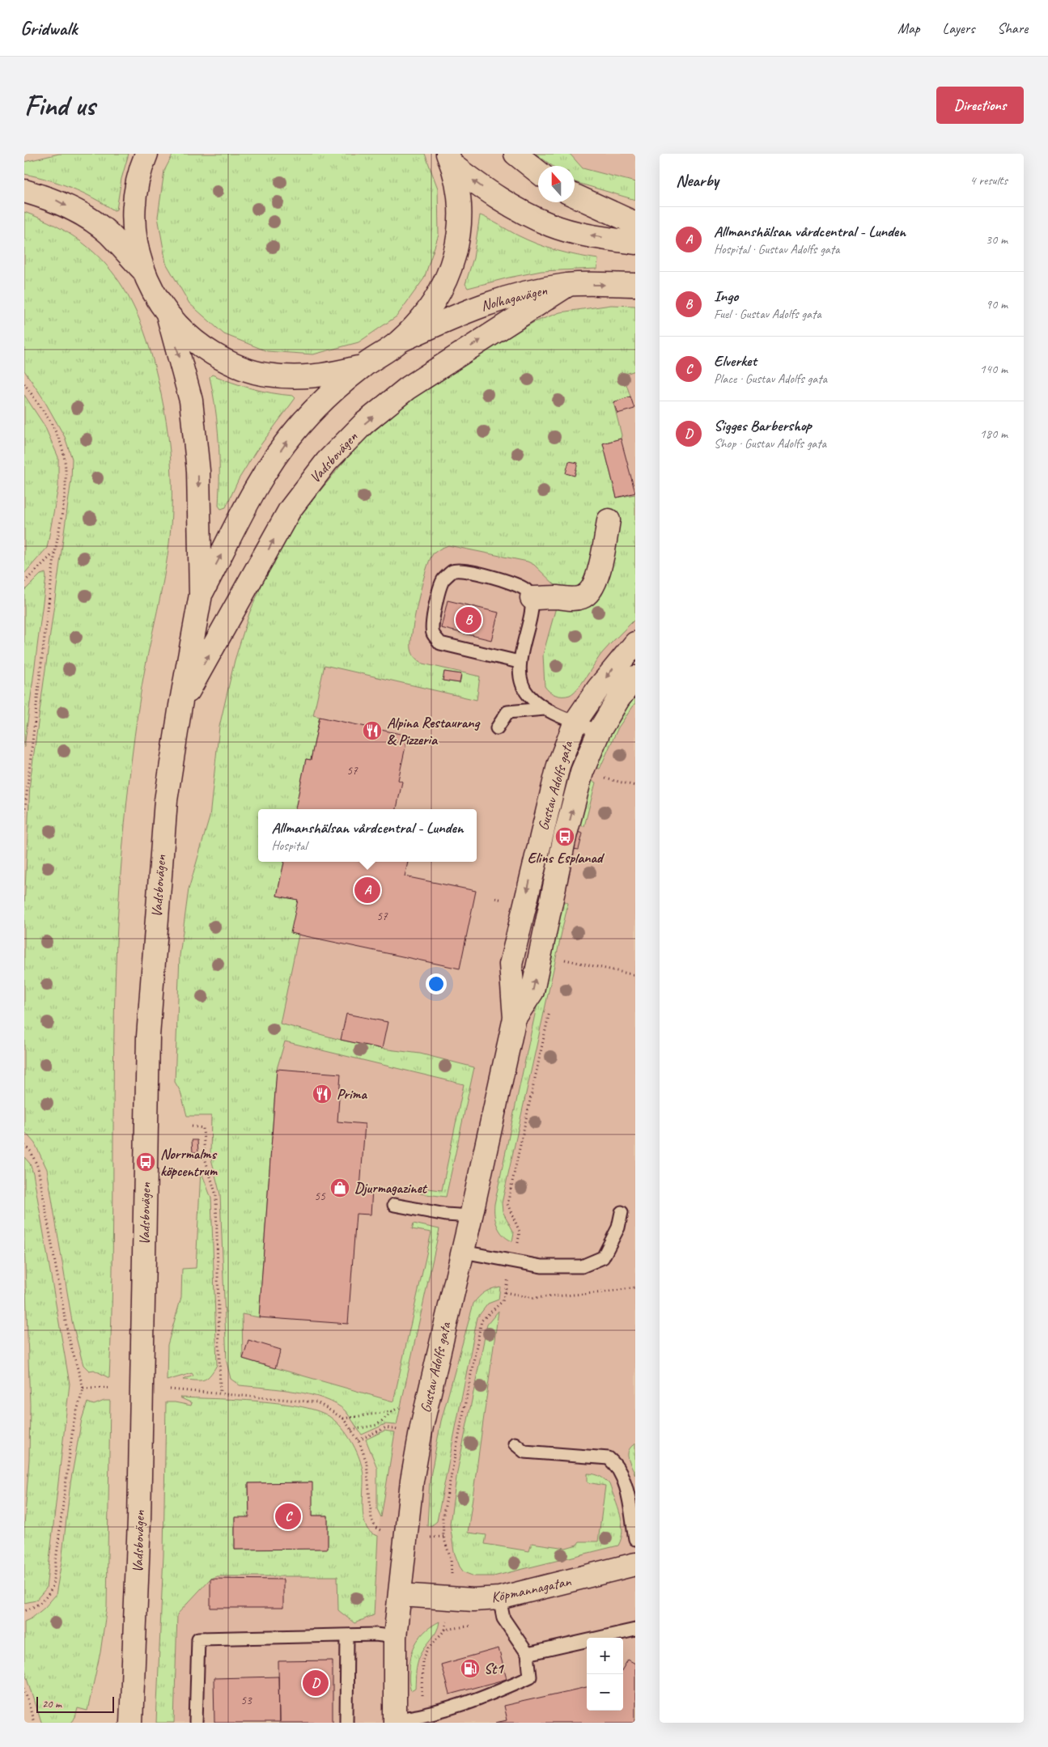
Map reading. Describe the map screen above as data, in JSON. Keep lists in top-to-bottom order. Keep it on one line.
{"streets":{"main road":["Nolhagavägen","Vadsbovägen","Gustav Adolfs gata","Köpmannagatan"]},"crossings":[["Nolhagavägen","Vadsbovägen"],["Gustav Adolfs gata","Köpmannagatan"]],"places":{"restaurant":["Alpina Restaurang & Pizzeria","Prima"],"bus stop":["Elins Esplanad","Norrmalms köpcentrum"],"shop":["Djurmagazinet"],"fuel station":["St1"]},"house_numbers":["57","57","55","53"],"scale_bar":"20 m","north":"top","page":{"header":"Gridwalk","nav":["Map","Layers","Share"],"buttons":"Directions","title":"Find us","heading":["Nearby","4 results"],"list":[{"mark":"A","name":"Allmanshälsan vårdcentral - Lunden","note":"Hospital · Gustav Adolfs gata","value":"30 m"},{"mark":"B","name":"Ingo","note":"Fuel · Gustav Adolfs gata","value":"90 m"},{"mark":"C","name":"Elverket","note":"Place · Gustav Adolfs gata","value":"140 m"},{"mark":"D","name":"Sigges Barbershop","note":"Shop · Gustav Adolfs gata","value":"180 m"}],"pins":["B","A","C","D"],"popup":["Allmanshälsan vårdcentral - Lunden","Hospital"],"map_buttons":["+","−"],"scale":"20 m"}}
